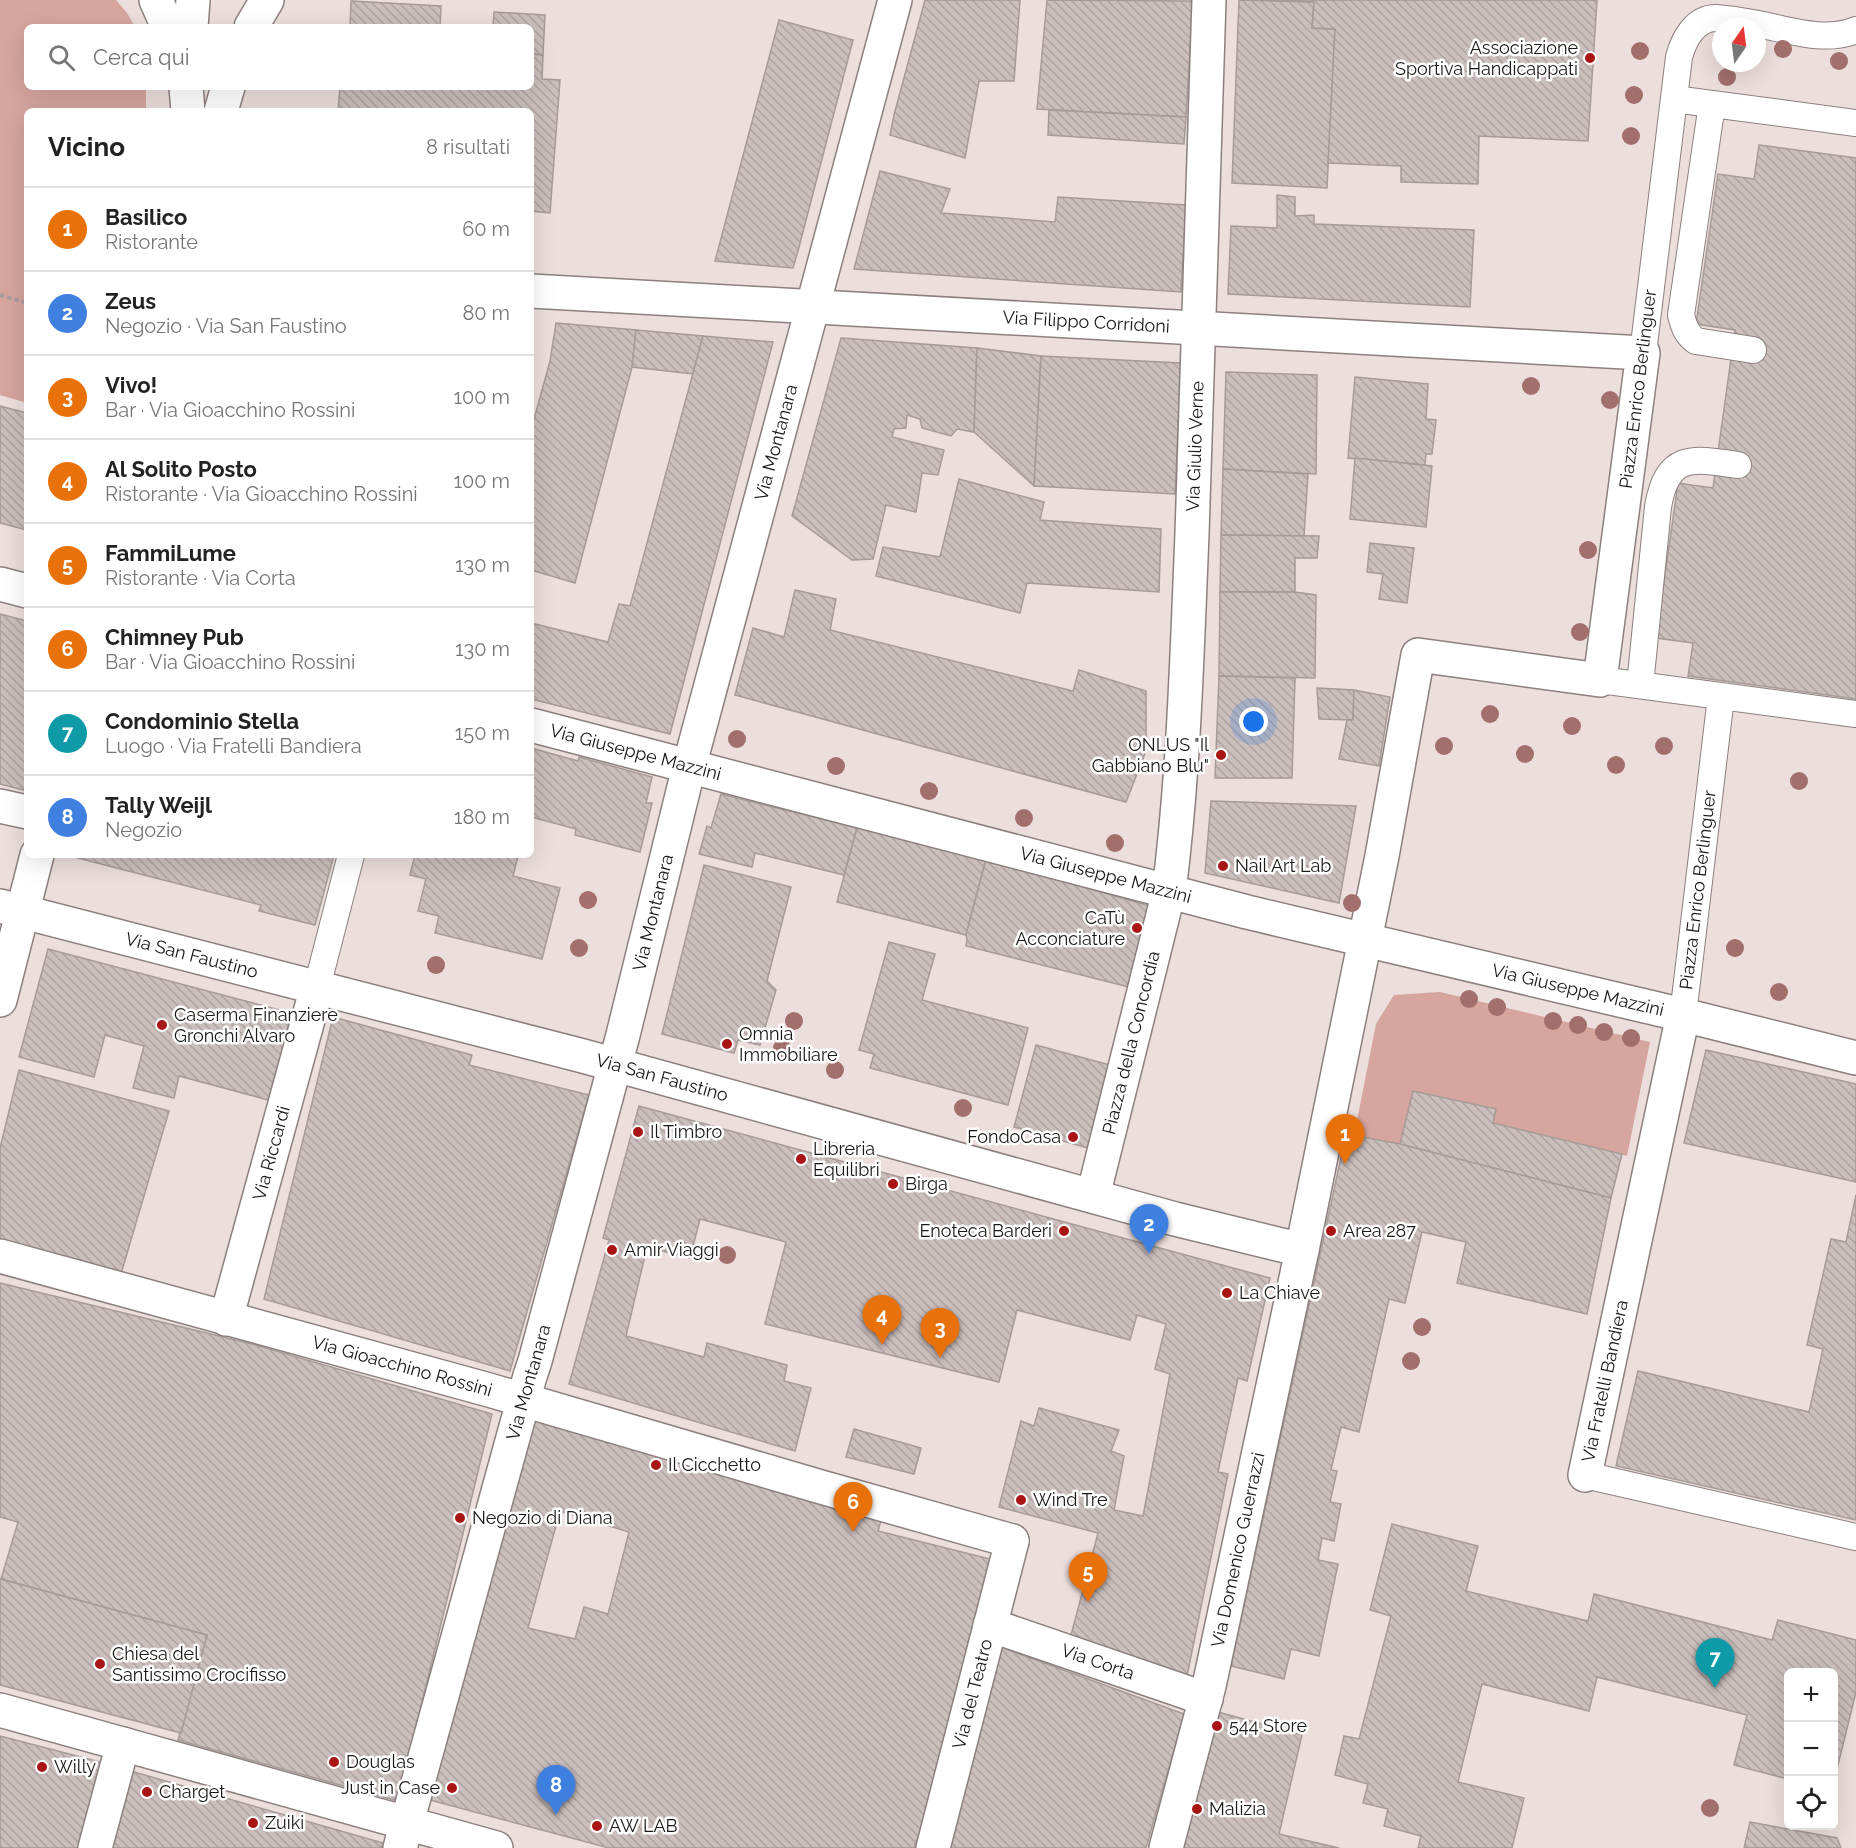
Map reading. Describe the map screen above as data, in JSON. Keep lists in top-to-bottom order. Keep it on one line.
{"streets":{"street":["Via Filippo Corridoni","Piazza Enrico Berlinguer","Via Montanara","Via Giulio Verne","Via Giuseppe Mazzini","Via San Faustino","Piazza della Concordia","Via Riccardi","Via Gioacchino Rossini","Via Fratelli Bandiera","Via Domenico Guerrazzi","Via Corta","Via del Teatro"]},"crossings":[["Via Filippo Corridoni","Piazza Enrico Berlinguer"],["Via Filippo Corridoni","Via Montanara"],["Via Filippo Corridoni","Via Giulio Verne"],["Piazza Enrico Berlinguer","Via Giuseppe Mazzini"],["Piazza Enrico Berlinguer","Via Fratelli Bandiera"],["Via Montanara","Via Giuseppe Mazzini"],["Via Montanara","Via San Faustino"],["Via Montanara","Via Gioacchino Rossini"],["Via Giulio Verne","Via Giuseppe Mazzini"],["Via Giulio Verne","Piazza della Concordia"],["Via Giuseppe Mazzini","Piazza della Concordia"],["Via Giuseppe Mazzini","Via Fratelli Bandiera"],["Via San Faustino","Piazza della Concordia"],["Via San Faustino","Via Riccardi"],["Via San Faustino","Via Domenico Guerrazzi"],["Via Riccardi","Via Gioacchino Rossini"],["Via Gioacchino Rossini","Via del Teatro"],["Via Domenico Guerrazzi","Via Corta"],["Via Corta","Via del Teatro"]],"places":["Associazione Sportiva Handicappati","ONLUS \"Il Gabbiano Blu\"","Nail Art Lab","CaTù Acconciature","Caserma Finanziere Gronchi Alvaro","Omnia Immobiliare","Il Timbro","FondoCasa","Libreria Equilibri","Birga","Enoteca Barderi","Area 287","Amir Viaggi","La Chiave","Il Cicchetto","Wind Tre","Negozio di Diana","Chiesa del Santissimo Crocifisso","544 Store","Douglas","Willy","Just in Case","Charget","Malizia","Zuiki","AW LAB"],"north":"top","page":{"search":"Cerca qui","heading":["Vicino","8 risultati"],"list":[{"mark":"1","name":"Basilico","note":"Ristorante","value":"60 m"},{"mark":"2","name":"Zeus","note":"Negozio · Via San Faustino","value":"80 m"},{"mark":"3","name":"Vivo!","note":"Bar · Via Gioacchino Rossini","value":"100 m"},{"mark":"4","name":"Al Solito Posto","note":"Ristorante · Via Gioacchino Rossini","value":"100 m"},{"mark":"5","name":"FammiLume","note":"Ristorante · Via Corta","value":"130 m"},{"mark":"6","name":"Chimney Pub","note":"Bar · Via Gioacchino Rossini","value":"130 m"},{"mark":"7","name":"Condominio Stella","note":"Luogo · Via Fratelli Bandiera","value":"150 m"},{"mark":"8","name":"Tally Weijl","note":"Negozio","value":"180 m"}],"pins":["1","2","4","3","6","5","7","8"],"map_buttons":["+","−"]}}
